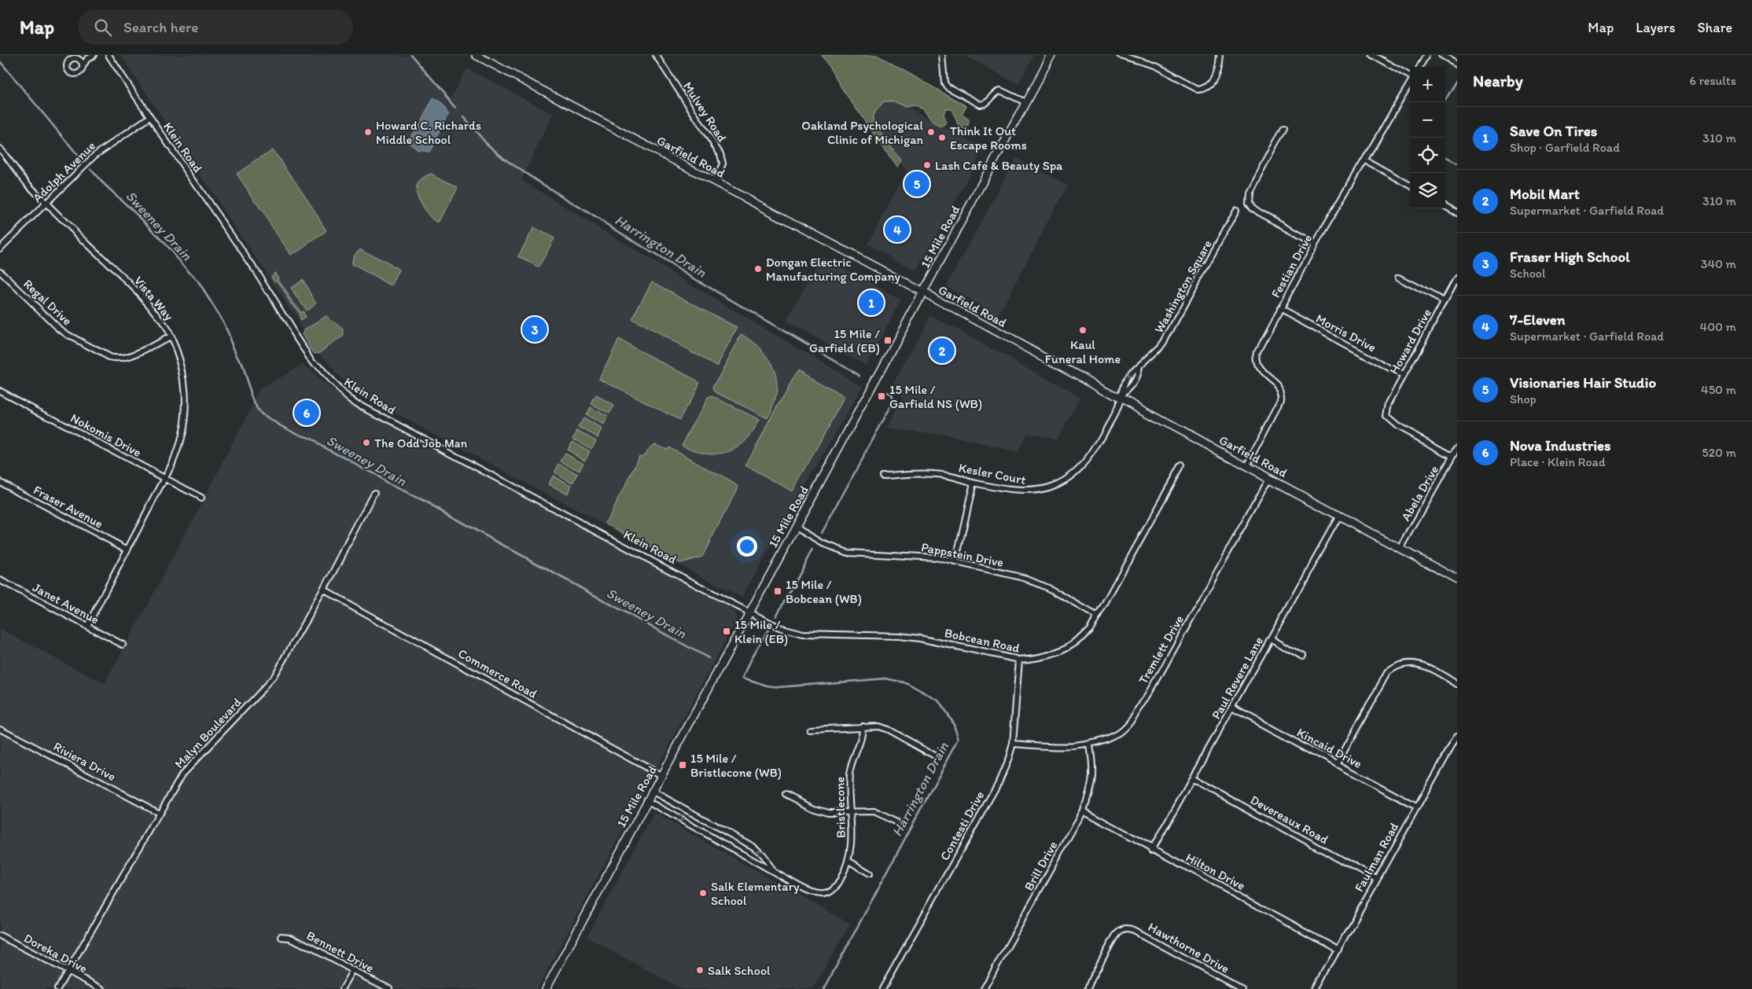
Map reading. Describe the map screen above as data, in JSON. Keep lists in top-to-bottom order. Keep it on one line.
{"streets":{"main road":["Garfield Road","15 Mile Road"],"street":["Mulvey Road","Klein Road","Adolph Avenue","Festian Drive","Washington Square","Vista Way","Regal Drive","Morris Drive","Howard Drive","Nokomis Drive","Kesler Court","Abela Drive","Fraser Avenue","Pappstein Drive","Janet Avenue","Bobcean Road","Tremlett Drive","Commerce Road","Paul Revere Lane","Malyn Boulevard","Kincaid Drive","Riviera Drive","Bristlecone","Devereaux Road","Contesti Drive","Faulman Road","Brill Drive","Hilton Drive","Hawthorne Drive","Bennett Drive","Doreka Drive"]},"crossings":[["Mulvey Road","Garfield Road"],["Klein Road","Adolph Avenue"],["Klein Road","15 Mile Road"],["Klein Road","Bobcean Road"],["Garfield Road","15 Mile Road"],["Garfield Road","Festian Drive"],["Garfield Road","Washington Square"],["Garfield Road","Kesler Court"],["Garfield Road","Abela Drive"],["Garfield Road","Tremlett Drive"],["Garfield Road","Paul Revere Lane"],["Adolph Avenue","Vista Way"],["15 Mile Road","Pappstein Drive"],["15 Mile Road","Bobcean Road"],["15 Mile Road","Commerce Road"],["15 Mile Road","Bristlecone"],["Festian Drive","Morris Drive"],["Washington Square","Kesler Court"],["Vista Way","Regal Drive"],["Vista Way","Nokomis Drive"],["Vista Way","Fraser Avenue"],["Vista Way","Janet Avenue"],["Morris Drive","Howard Drive"],["Howard Drive","Abela Drive"],["Pappstein Drive","Bobcean Road"],["Bobcean Road","Contesti Drive"],["Tremlett Drive","Contesti Drive"],["Tremlett Drive","Brill Drive"],["Commerce Road","Malyn Boulevard"],["Paul Revere Lane","Kincaid Drive"],["Paul Revere Lane","Devereaux Road"],["Paul Revere Lane","Hilton Drive"],["Malyn Boulevard","Riviera Drive"],["Malyn Boulevard","Doreka Drive"],["Kincaid Drive","Faulman Road"],["Devereaux Road","Faulman Road"],["Faulman Road","Hilton Drive"],["Brill Drive","Hilton Drive"]],"water":["Sweeney Drain","Harrington Drain"],"places":{"other":["Howard C. Richards Middle School","Oakland Psychological Clinic of Michigan","Think It Out Escape Rooms","Lash Cafe & Beauty Spa","Dongan Electric Manufacturing Company","Kaul Funeral Home","The Odd Job Man","Salk Elementary School","Salk School"],"transit":["15 Mile / Garfield (EB)","15 Mile / Garfield NS (WB)","15 Mile / Bobcean (WB)","15 Mile / Klein (EB)","15 Mile / Bristlecone (WB)"]},"page":{"header":"Map","search":"Search here","nav":["Map","Layers","Share"],"heading":["Nearby","6 results"],"map_buttons":["+","−"],"list":[{"mark":"1","name":"Save On Tires","note":"Shop · Garfield Road","value":"310 m"},{"mark":"2","name":"Mobil Mart","note":"Supermarket · Garfield Road","value":"310 m"},{"mark":"3","name":"Fraser High School","note":"School","value":"340 m"},{"mark":"4","name":"7-Eleven","note":"Supermarket · Garfield Road","value":"400 m"},{"mark":"5","name":"Visionaries Hair Studio","note":"Shop","value":"450 m"},{"mark":"6","name":"Nova Industries","note":"Place · Klein Road","value":"520 m"}],"pins":["5","4","1","3","2","6"]}}
